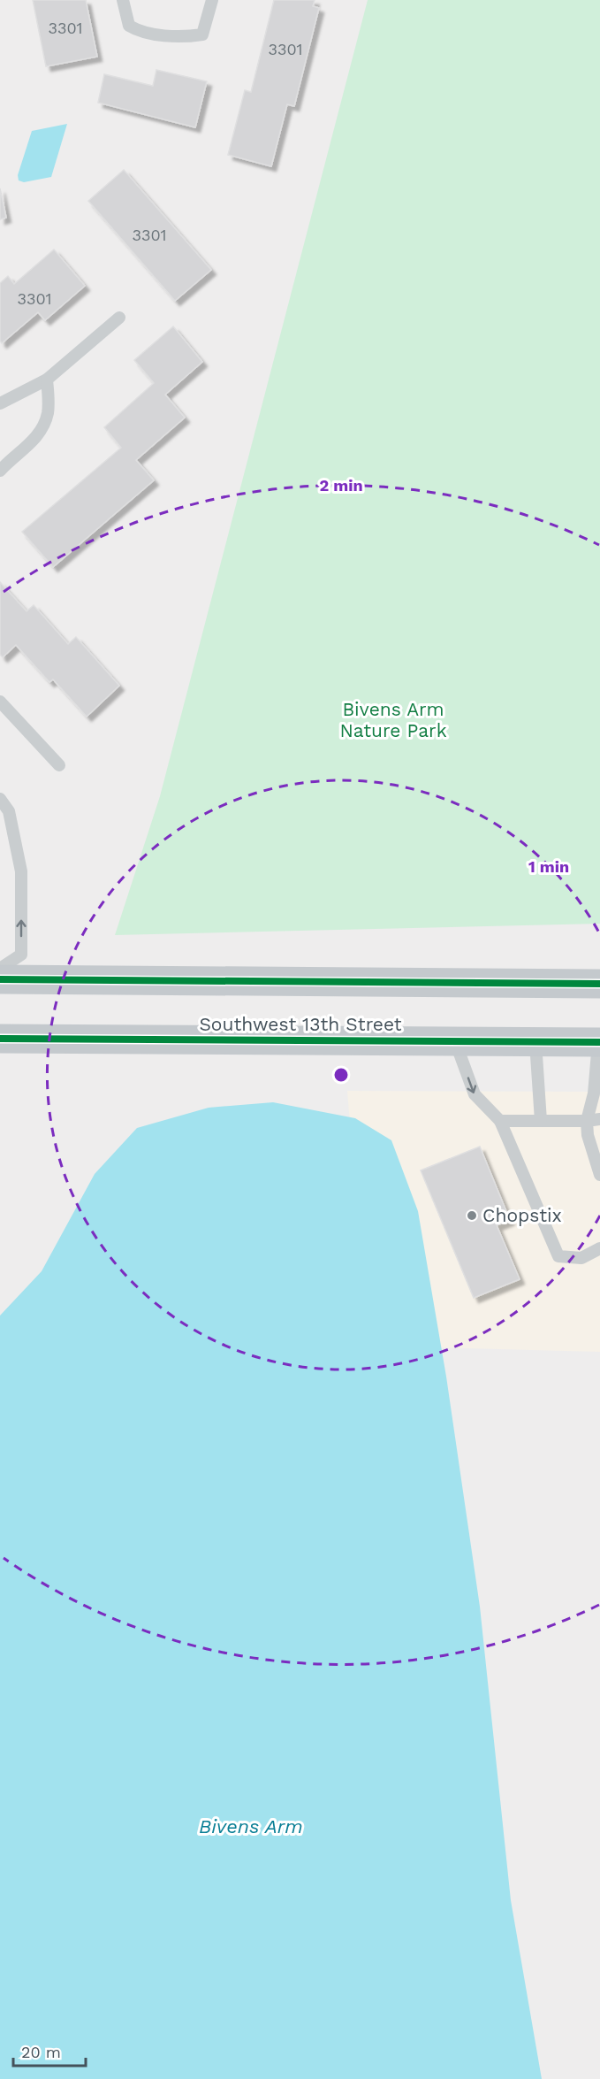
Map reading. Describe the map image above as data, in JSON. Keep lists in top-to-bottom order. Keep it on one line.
{"streets":{"main road":["Southwest 13th Street"]},"water":["Bivens Arm"],"parks":["Bivens Arm Nature Park"],"places":["Chopstix"],"house_numbers":["3301","3301","3301","3301"],"scale_bar":"20 m","rings":["2 min","1 min"]}
